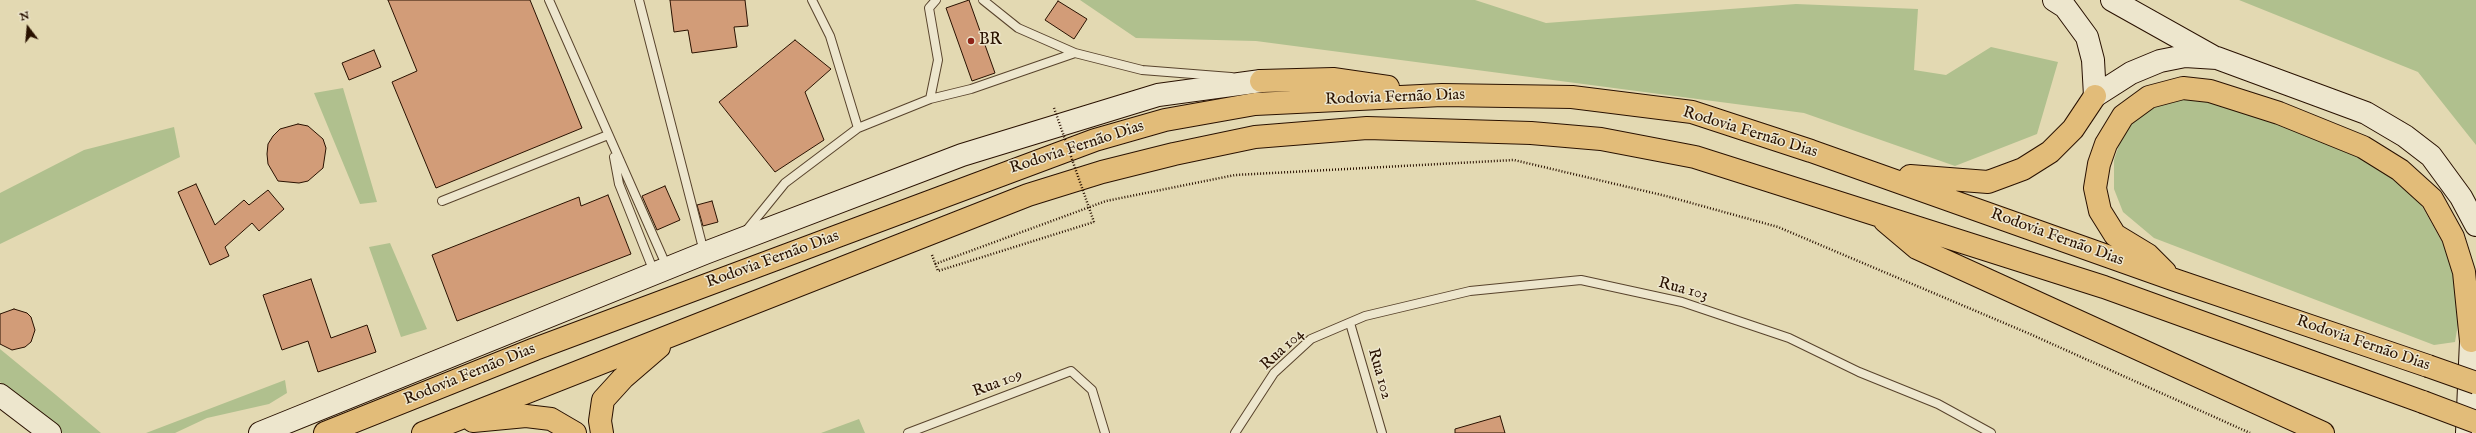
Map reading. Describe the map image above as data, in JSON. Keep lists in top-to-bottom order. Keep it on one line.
{"streets":{"highway":["Rodovia Fernão Dias"],"lane":["Rua 103","Rua 104","Rua 102","Rua 109"]},"crossings":[["Rua 103","Rua 104"],["Rua 103","Rua 102"],["Rua 104","Rua 102"]],"places":["BR"],"north":"top"}
